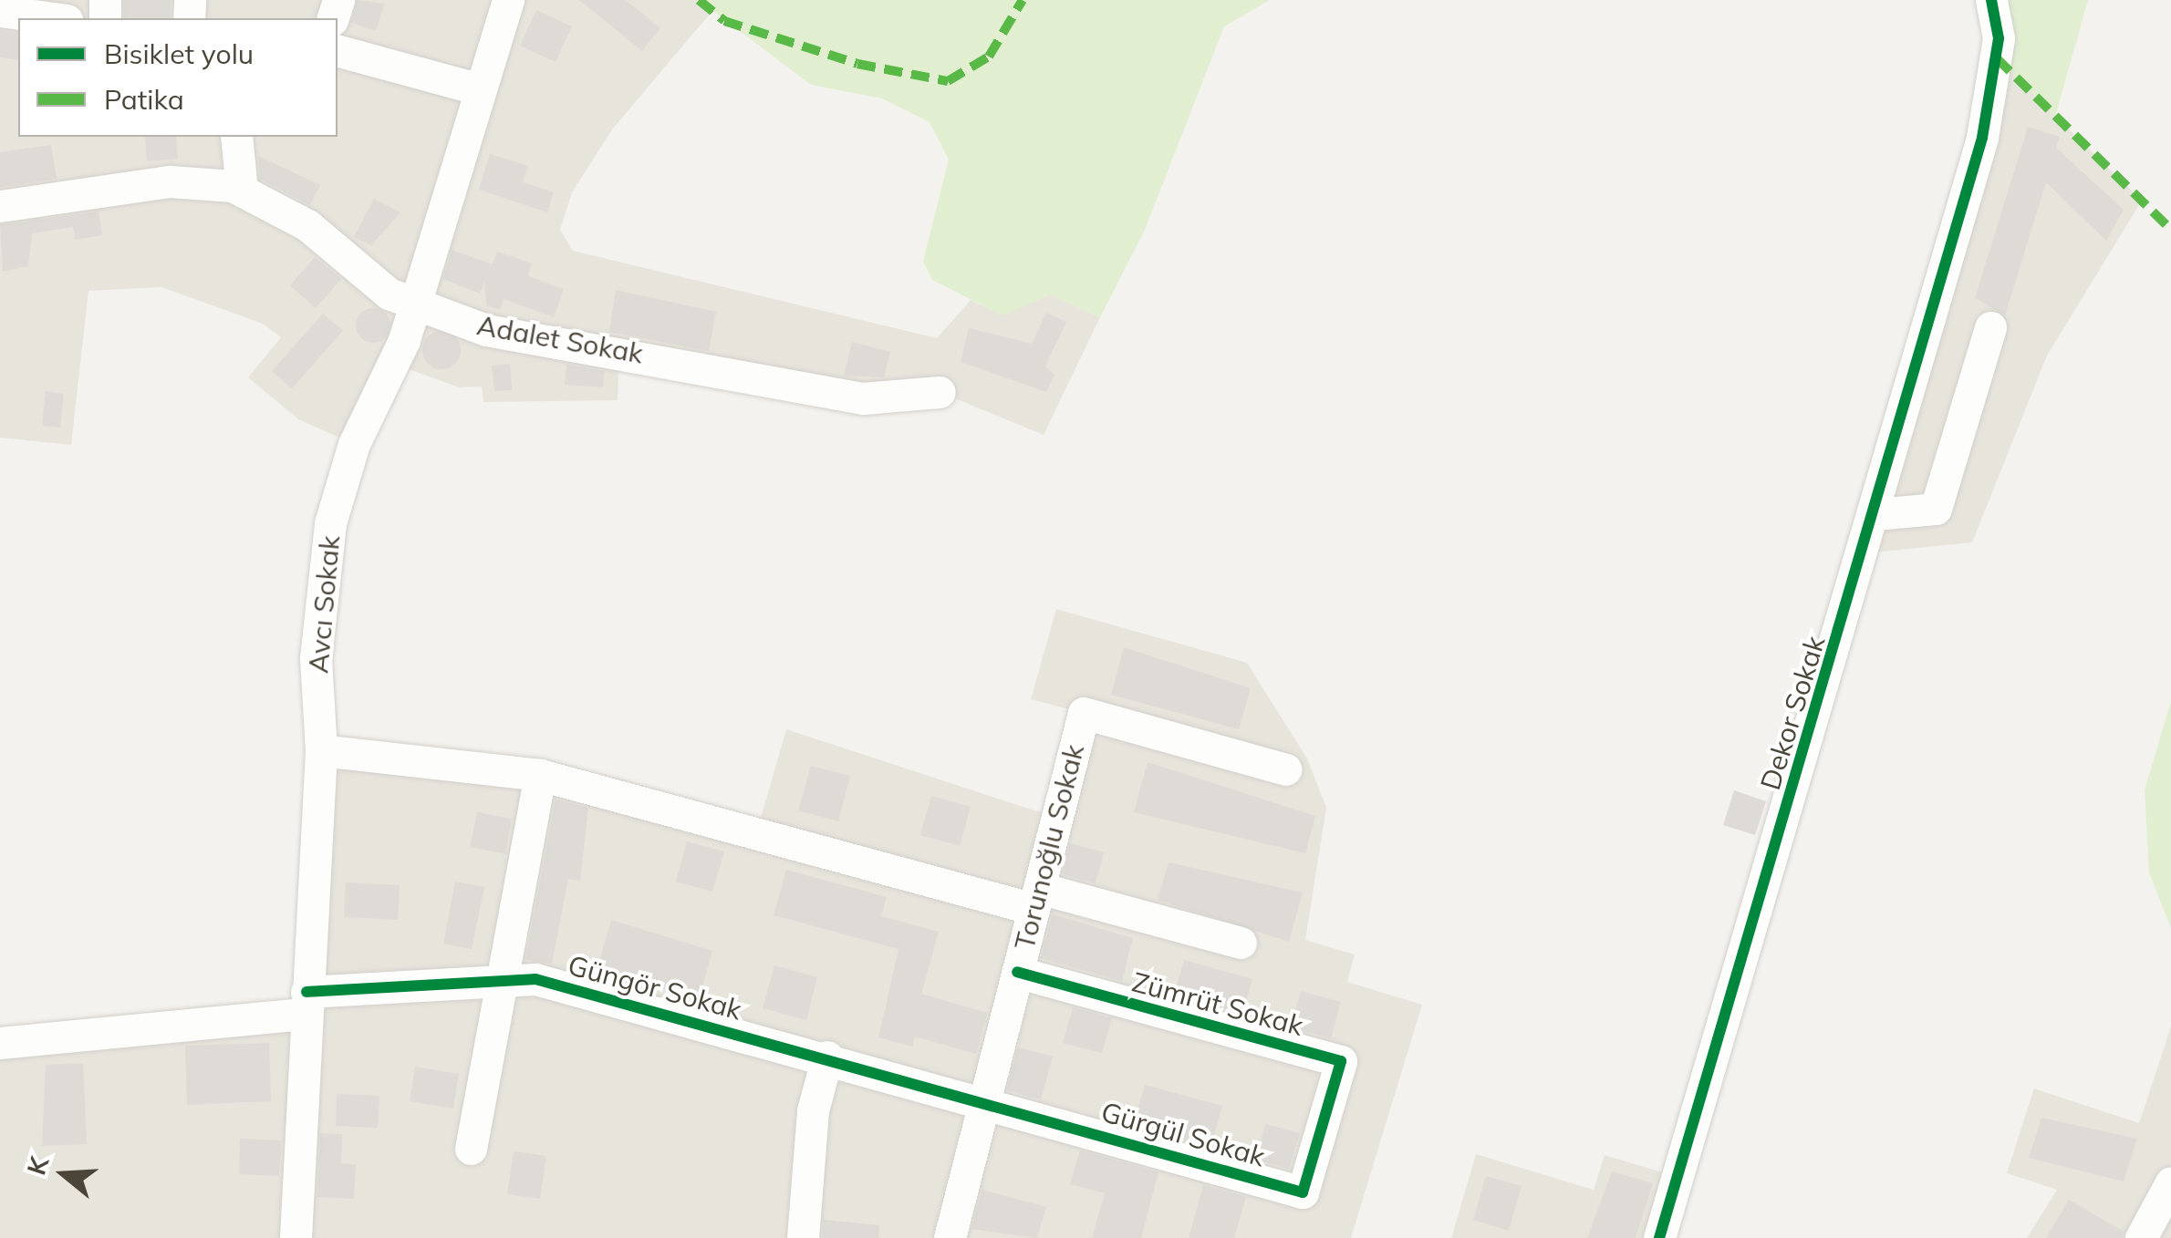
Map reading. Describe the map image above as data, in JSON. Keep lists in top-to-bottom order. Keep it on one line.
{"streets":{"street":["Adalet Sokak","Avcı Sokak","Dekor Sokak","Torunoğlu Sokak","Güngör Sokak","Zümrüt Sokak","Gürgül Sokak"]},"crossings":[["Adalet Sokak","Avcı Sokak"],["Avcı Sokak","Güngör Sokak"],["Torunoğlu Sokak","Güngör Sokak"],["Torunoğlu Sokak","Zümrüt Sokak"],["Torunoğlu Sokak","Gürgül Sokak"],["Güngör Sokak","Gürgül Sokak"],["Zümrüt Sokak","Gürgül Sokak"]],"legend":["Bisiklet yolu","Patika"],"north":"left"}
